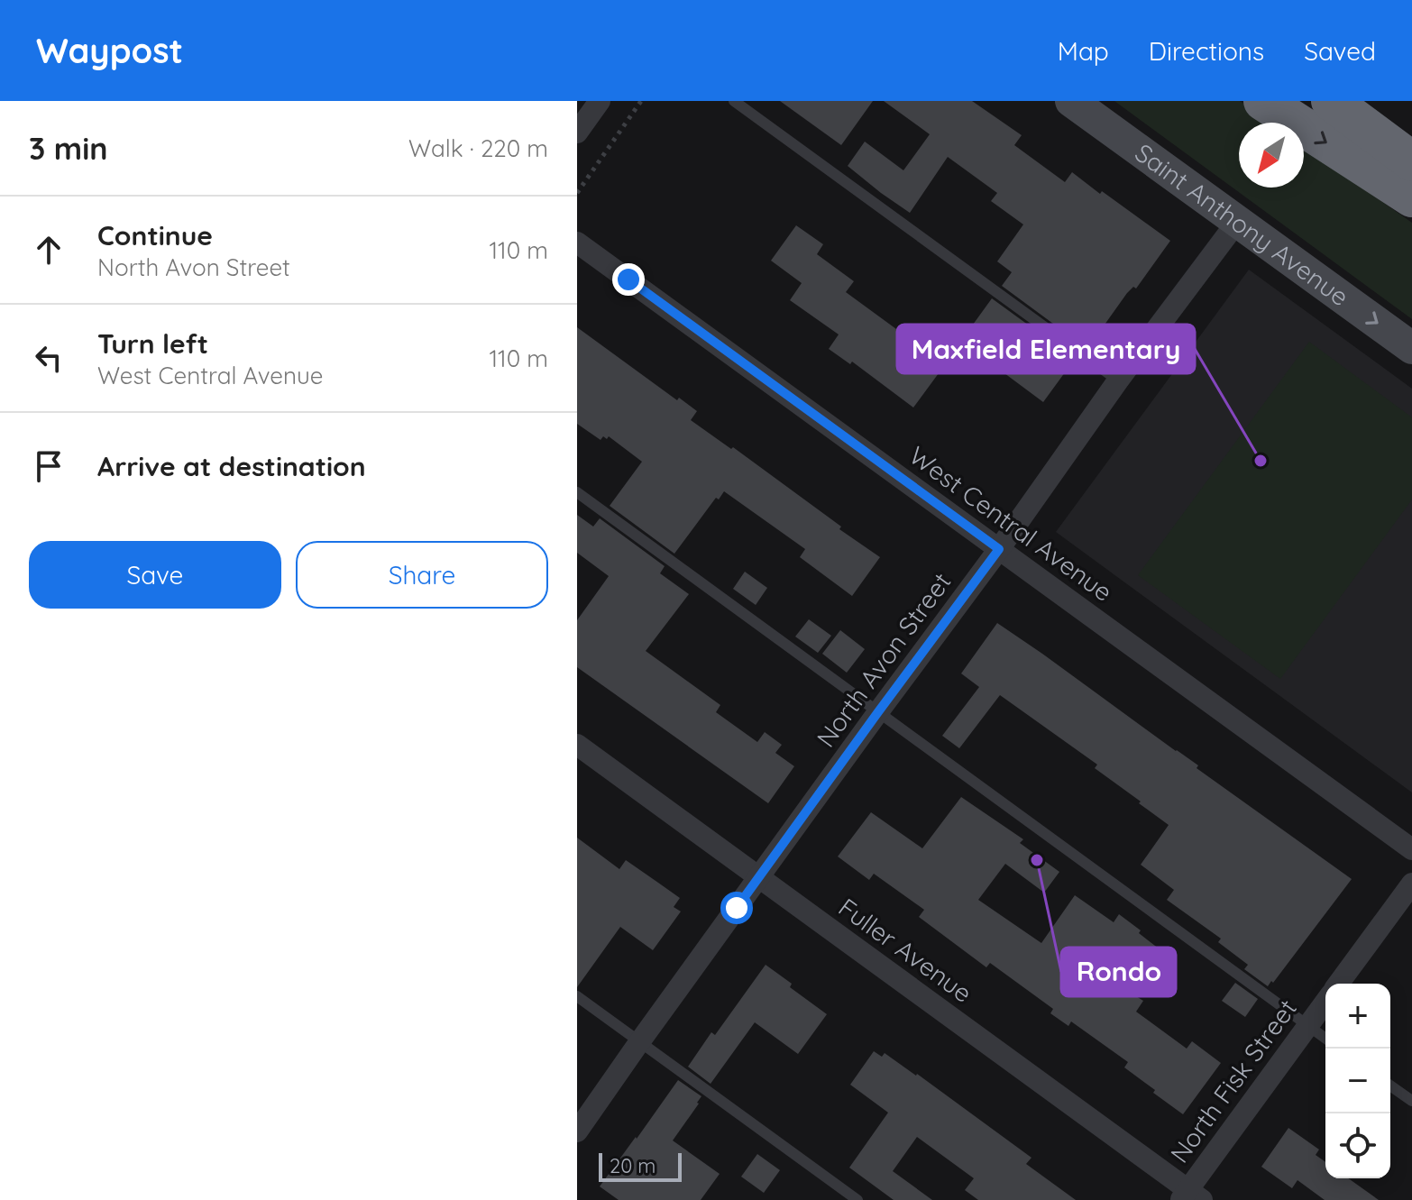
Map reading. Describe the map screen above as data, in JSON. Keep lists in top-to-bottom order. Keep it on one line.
{"streets":{"street":["Saint Anthony Avenue","West Central Avenue","North Avon Street","Fuller Avenue","North Fisk Street"]},"crossings":[["Saint Anthony Avenue","North Avon Street"],["West Central Avenue","North Avon Street"],["North Avon Street","Fuller Avenue"],["Fuller Avenue","North Fisk Street"]],"one_way":["Saint Anthony Avenue"],"places":["Maxfield Elementary","Rondo"],"scale_bar":"20 m","north":"bottom left","page":{"header":"Waypost","nav":["Map","Directions","Saved"],"heading":["3 min","Walk · 220 m"],"list":[["Continue","North Avon Street","110 m"],["Turn left","West Central Avenue","110 m"],"Arrive at destination"],"buttons":["Save","Share"],"map_buttons":["+","−"],"scale":"20 m"}}
